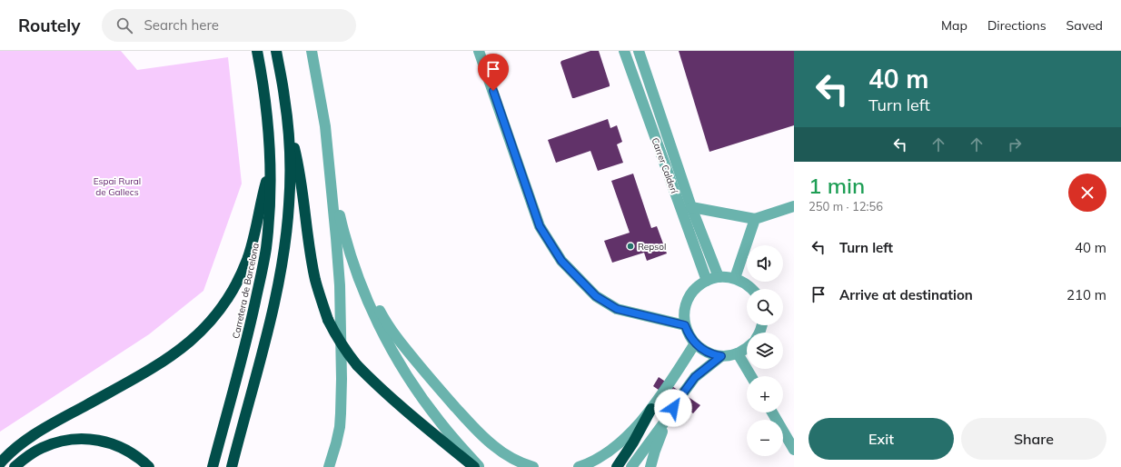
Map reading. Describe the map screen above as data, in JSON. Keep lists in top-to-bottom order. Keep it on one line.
{"streets":{"highway":["Carretera de Barcelona"],"street":["Carrer Calderí"]},"parks":["Espai Rural de Gallecs"],"places":["Repsol"],"page":{"header":"Routely","search":"Search here","nav":["Map","Directions","Saved"],"turn":["40 m","Turn left"],"heading":["1 min","250 m · 12:56"],"list":[{"name":"Turn left","value":"40 m"},{"name":"Arrive at destination","value":"210 m"}],"map_buttons":["+","−"],"buttons":["Exit","Share"]}}
